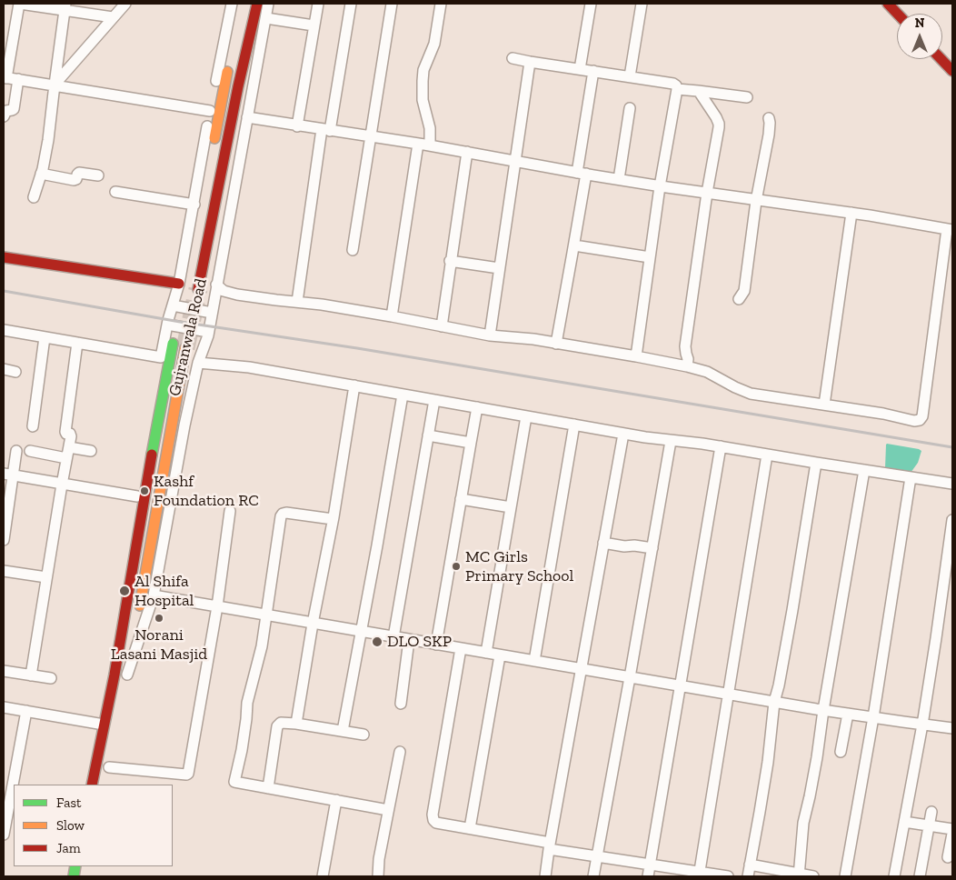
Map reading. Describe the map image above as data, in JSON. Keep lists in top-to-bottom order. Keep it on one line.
{"streets":{"main road":["Gujranwala Road"]},"places":["Kashf Foundation RC","MC Girls Primary School","Al Shifa Hospital","Norani Lasani Masjid","DLO SKP"],"legend":["Fast","Slow","Jam"],"north":"top"}
